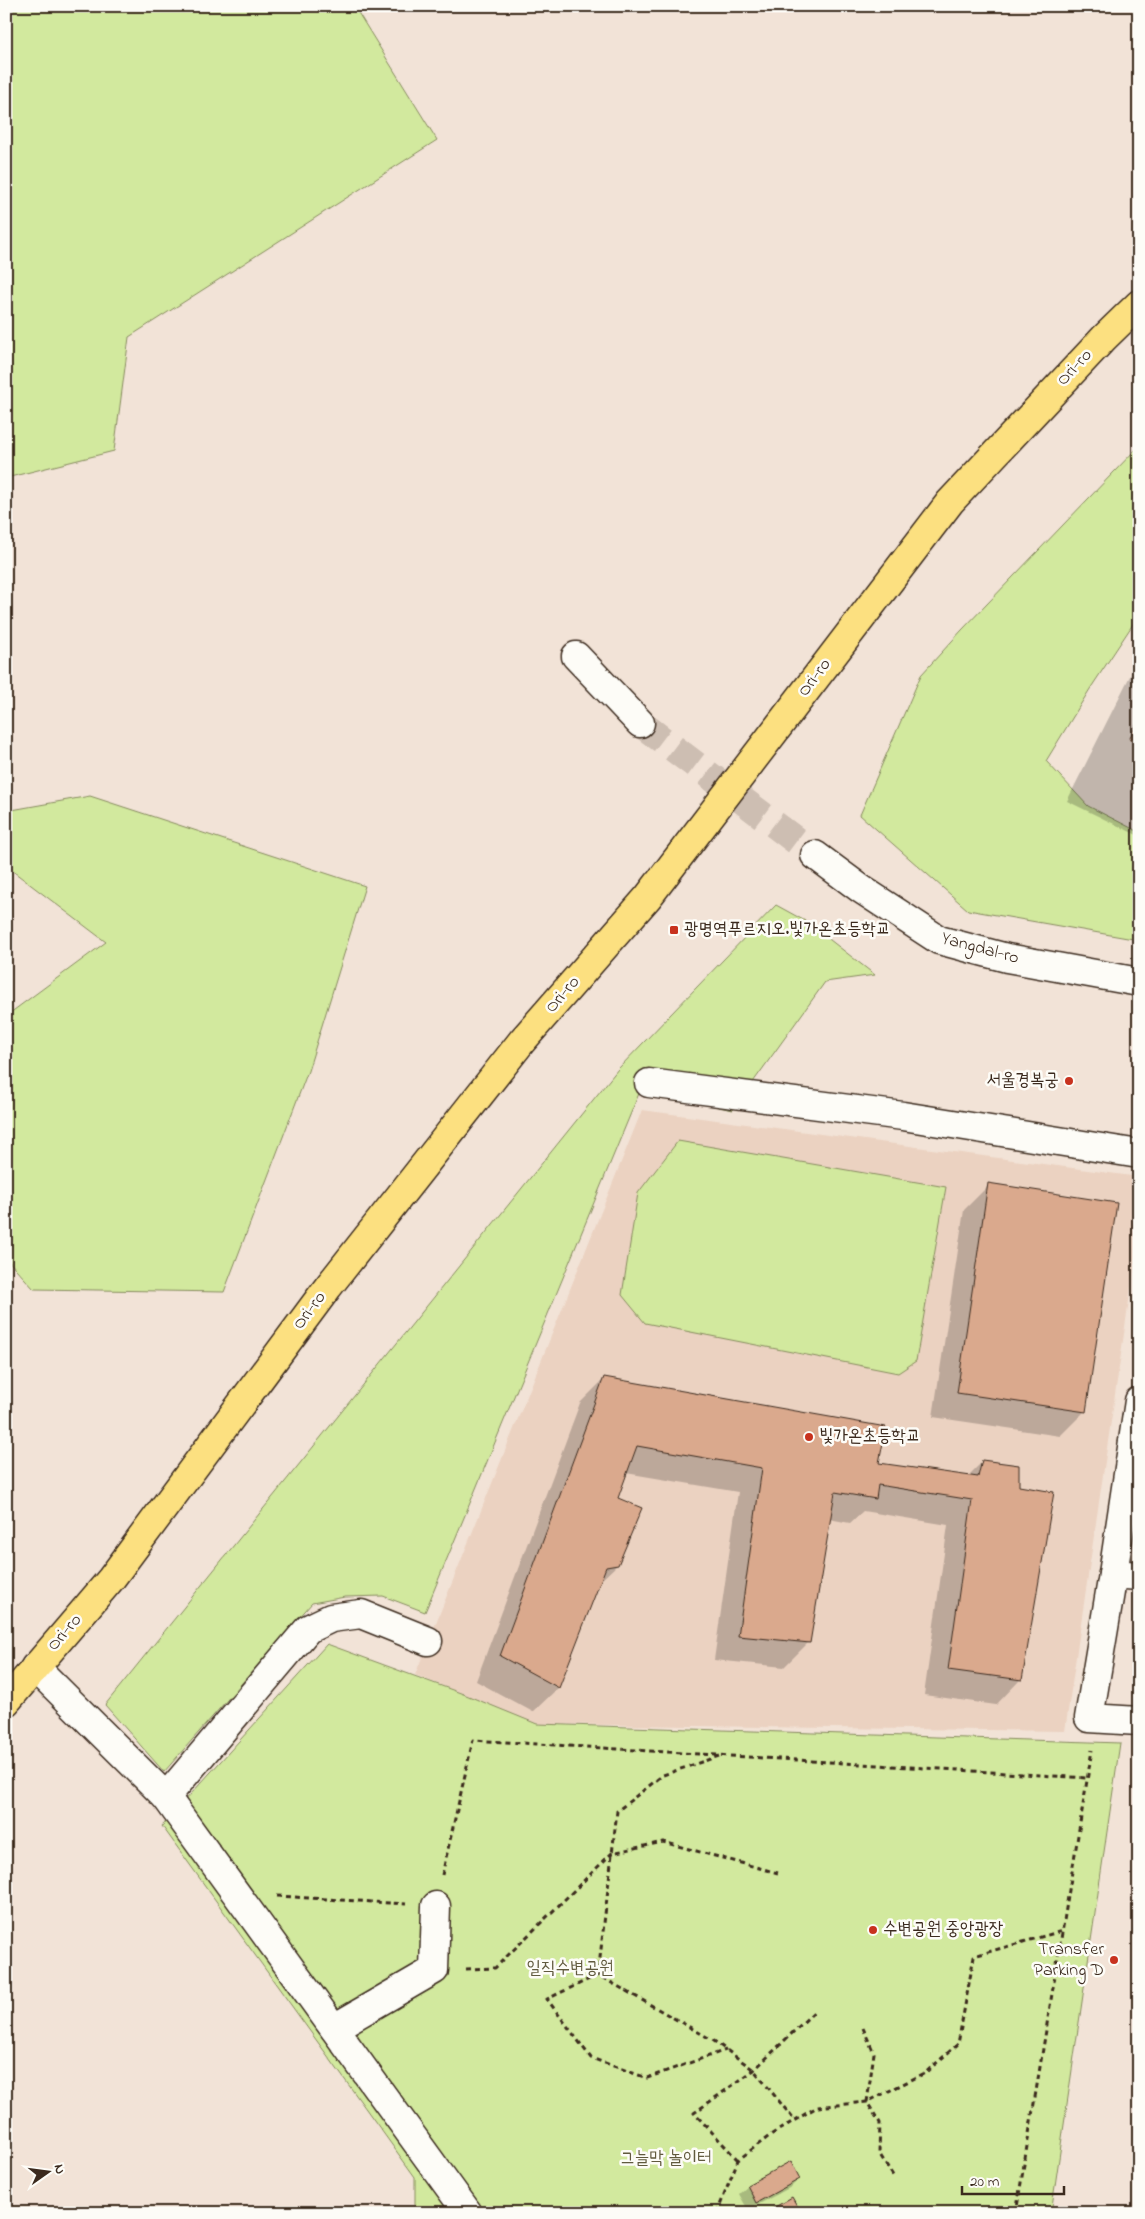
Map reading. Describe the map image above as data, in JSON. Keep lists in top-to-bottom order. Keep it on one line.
{"streets":{"main road":["Ori-ro"],"street":["Yangdal-ro"]},"parks":["일직수변공원","그늘막 놀이터"],"places":{"transit":["광명역푸르지오.빛가온초등학교"],"other":["서울경복궁","빛가온초등학교","수변공원 중앙광장","Transfer Parking D"]},"scale_bar":"20 m","north":"right"}
